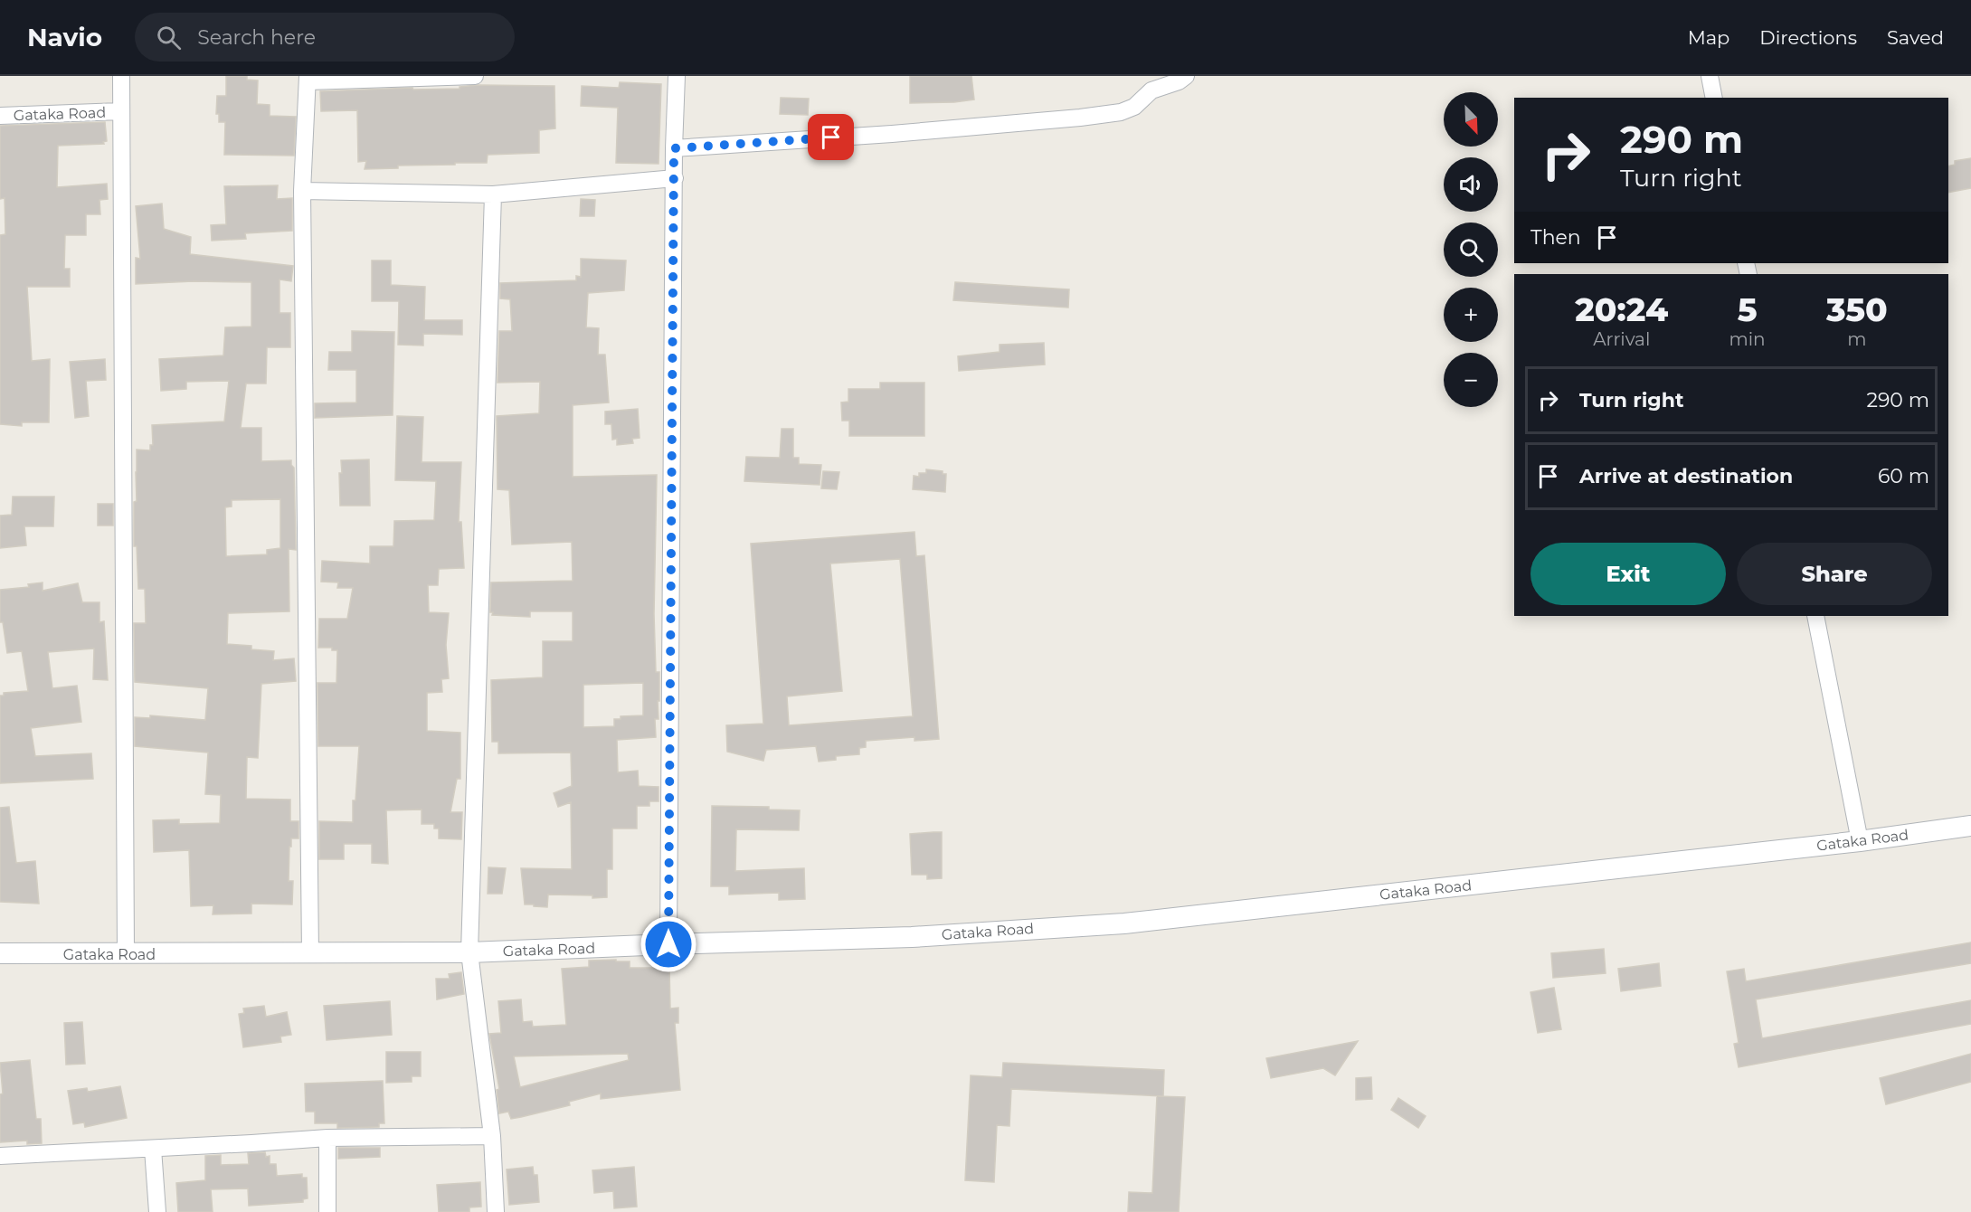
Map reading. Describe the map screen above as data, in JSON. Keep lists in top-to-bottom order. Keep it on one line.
{"streets":{"street":["Gataka Road"]},"north":"bottom right","page":{"header":"Navio","search":"Search here","nav":["Map","Directions","Saved"],"map_buttons":["+","−"],"turn":["290 m","Turn right"],"then":"Then","eta":["20:24","Arrival","5","min","350","m"],"list":[{"name":"Turn right","value":"290 m"},{"name":"Arrive at destination","value":"60 m"}],"buttons":["Exit","Share"]}}
